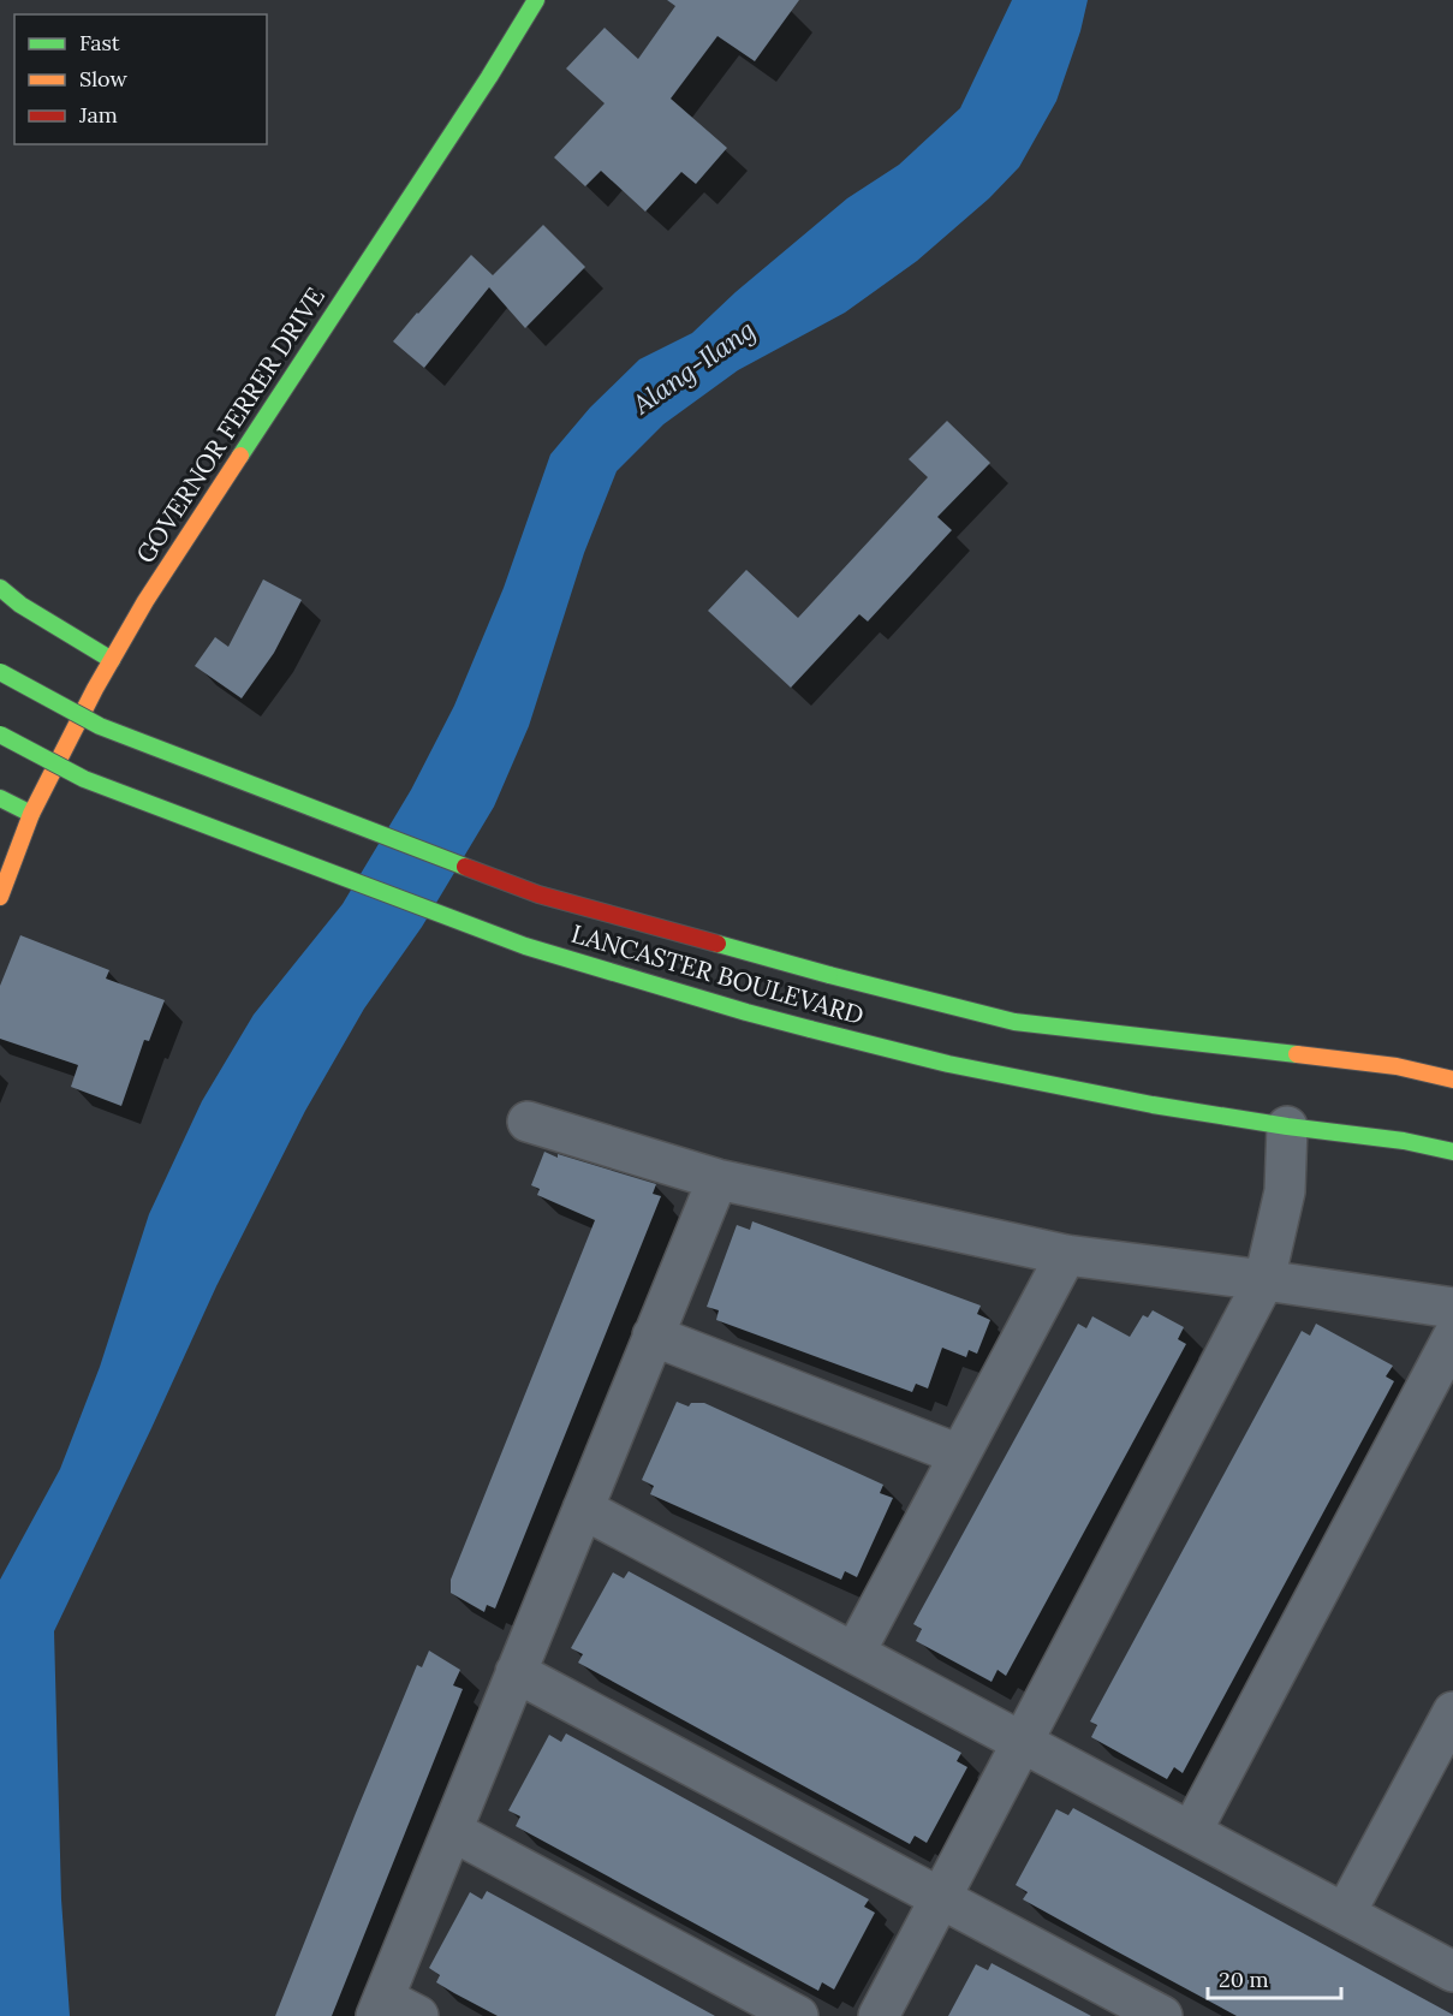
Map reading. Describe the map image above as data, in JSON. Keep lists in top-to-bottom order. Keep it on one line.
{"streets":{"main road":["GOVERNOR FERRER DRIVE","LANCASTER BOULEVARD"]},"water":["Alang-Ilang"],"legend":["Fast","Slow","Jam"],"scale_bar":"20 m"}
